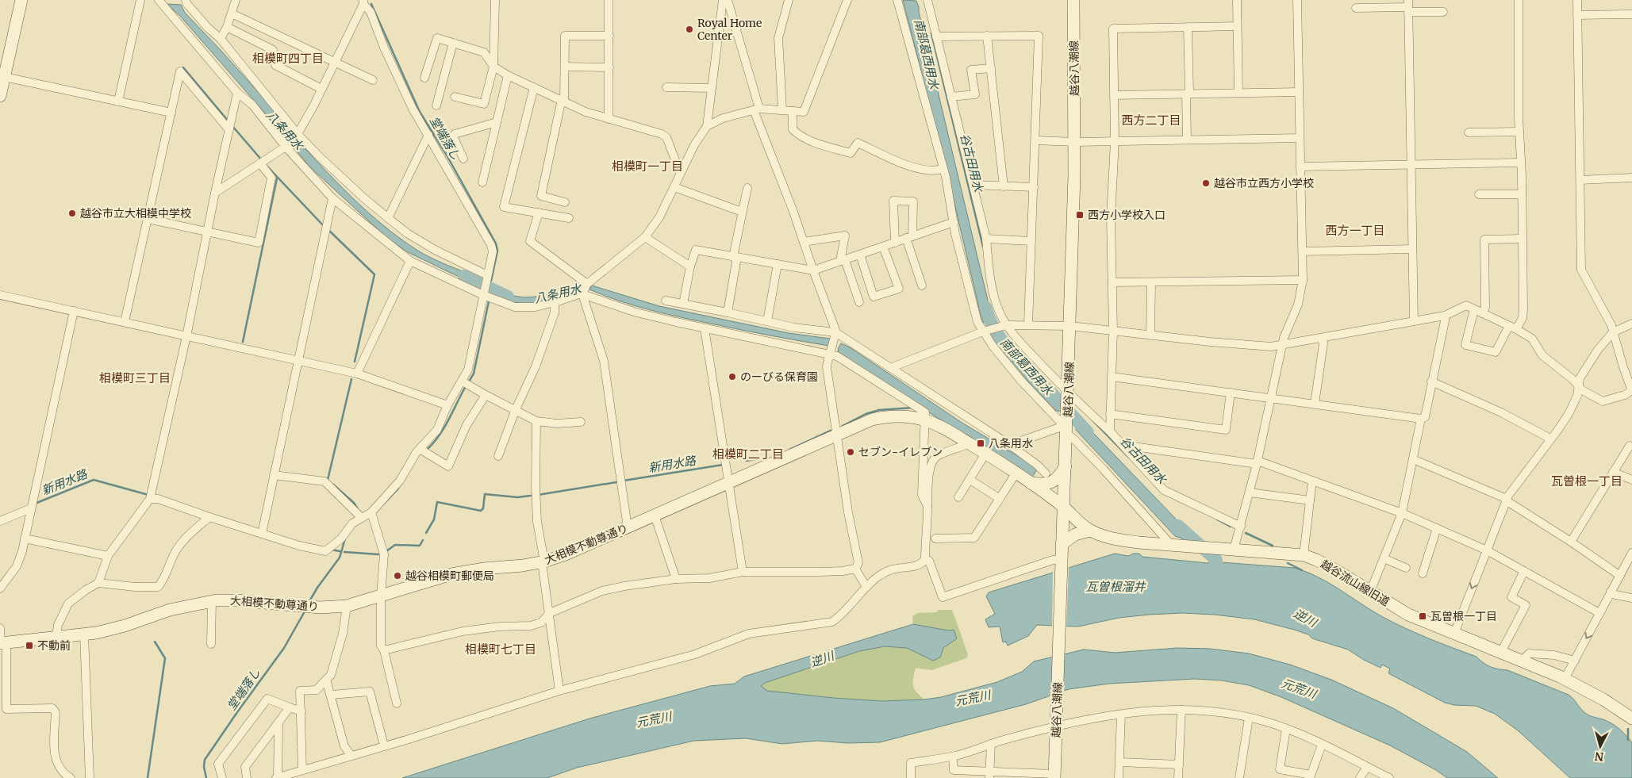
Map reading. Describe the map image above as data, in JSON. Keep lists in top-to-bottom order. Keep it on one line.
{"streets":{"street":["越谷八潮線","大相模不動尊通り","越谷流山線旧道"]},"crossings":[["越谷八潮線","大相模不動尊通り"],["越谷八潮線","越谷流山線旧道"],["大相模不動尊通り","越谷流山線旧道"]],"districts":["相模町四丁目","西方二丁目","相模町一丁目","西方一丁目","相模町三丁目","相模町二丁目","瓦曽根一丁目","相模町七丁目"],"water":["南部葛西用水","八条用水","堂端落し","谷古田用水","新用水路","瓦曽根溜井","逆川","元荒川"],"places":{"other":["Royal Home Center","越谷市立西方小学校","越谷市立大相模中学校","のーびる保育園","セブン-イレブン","越谷相模町郵便局"],"transit":["西方小学校入口","八条用水","瓦曽根一丁目","不動前"]},"north":"bottom"}
